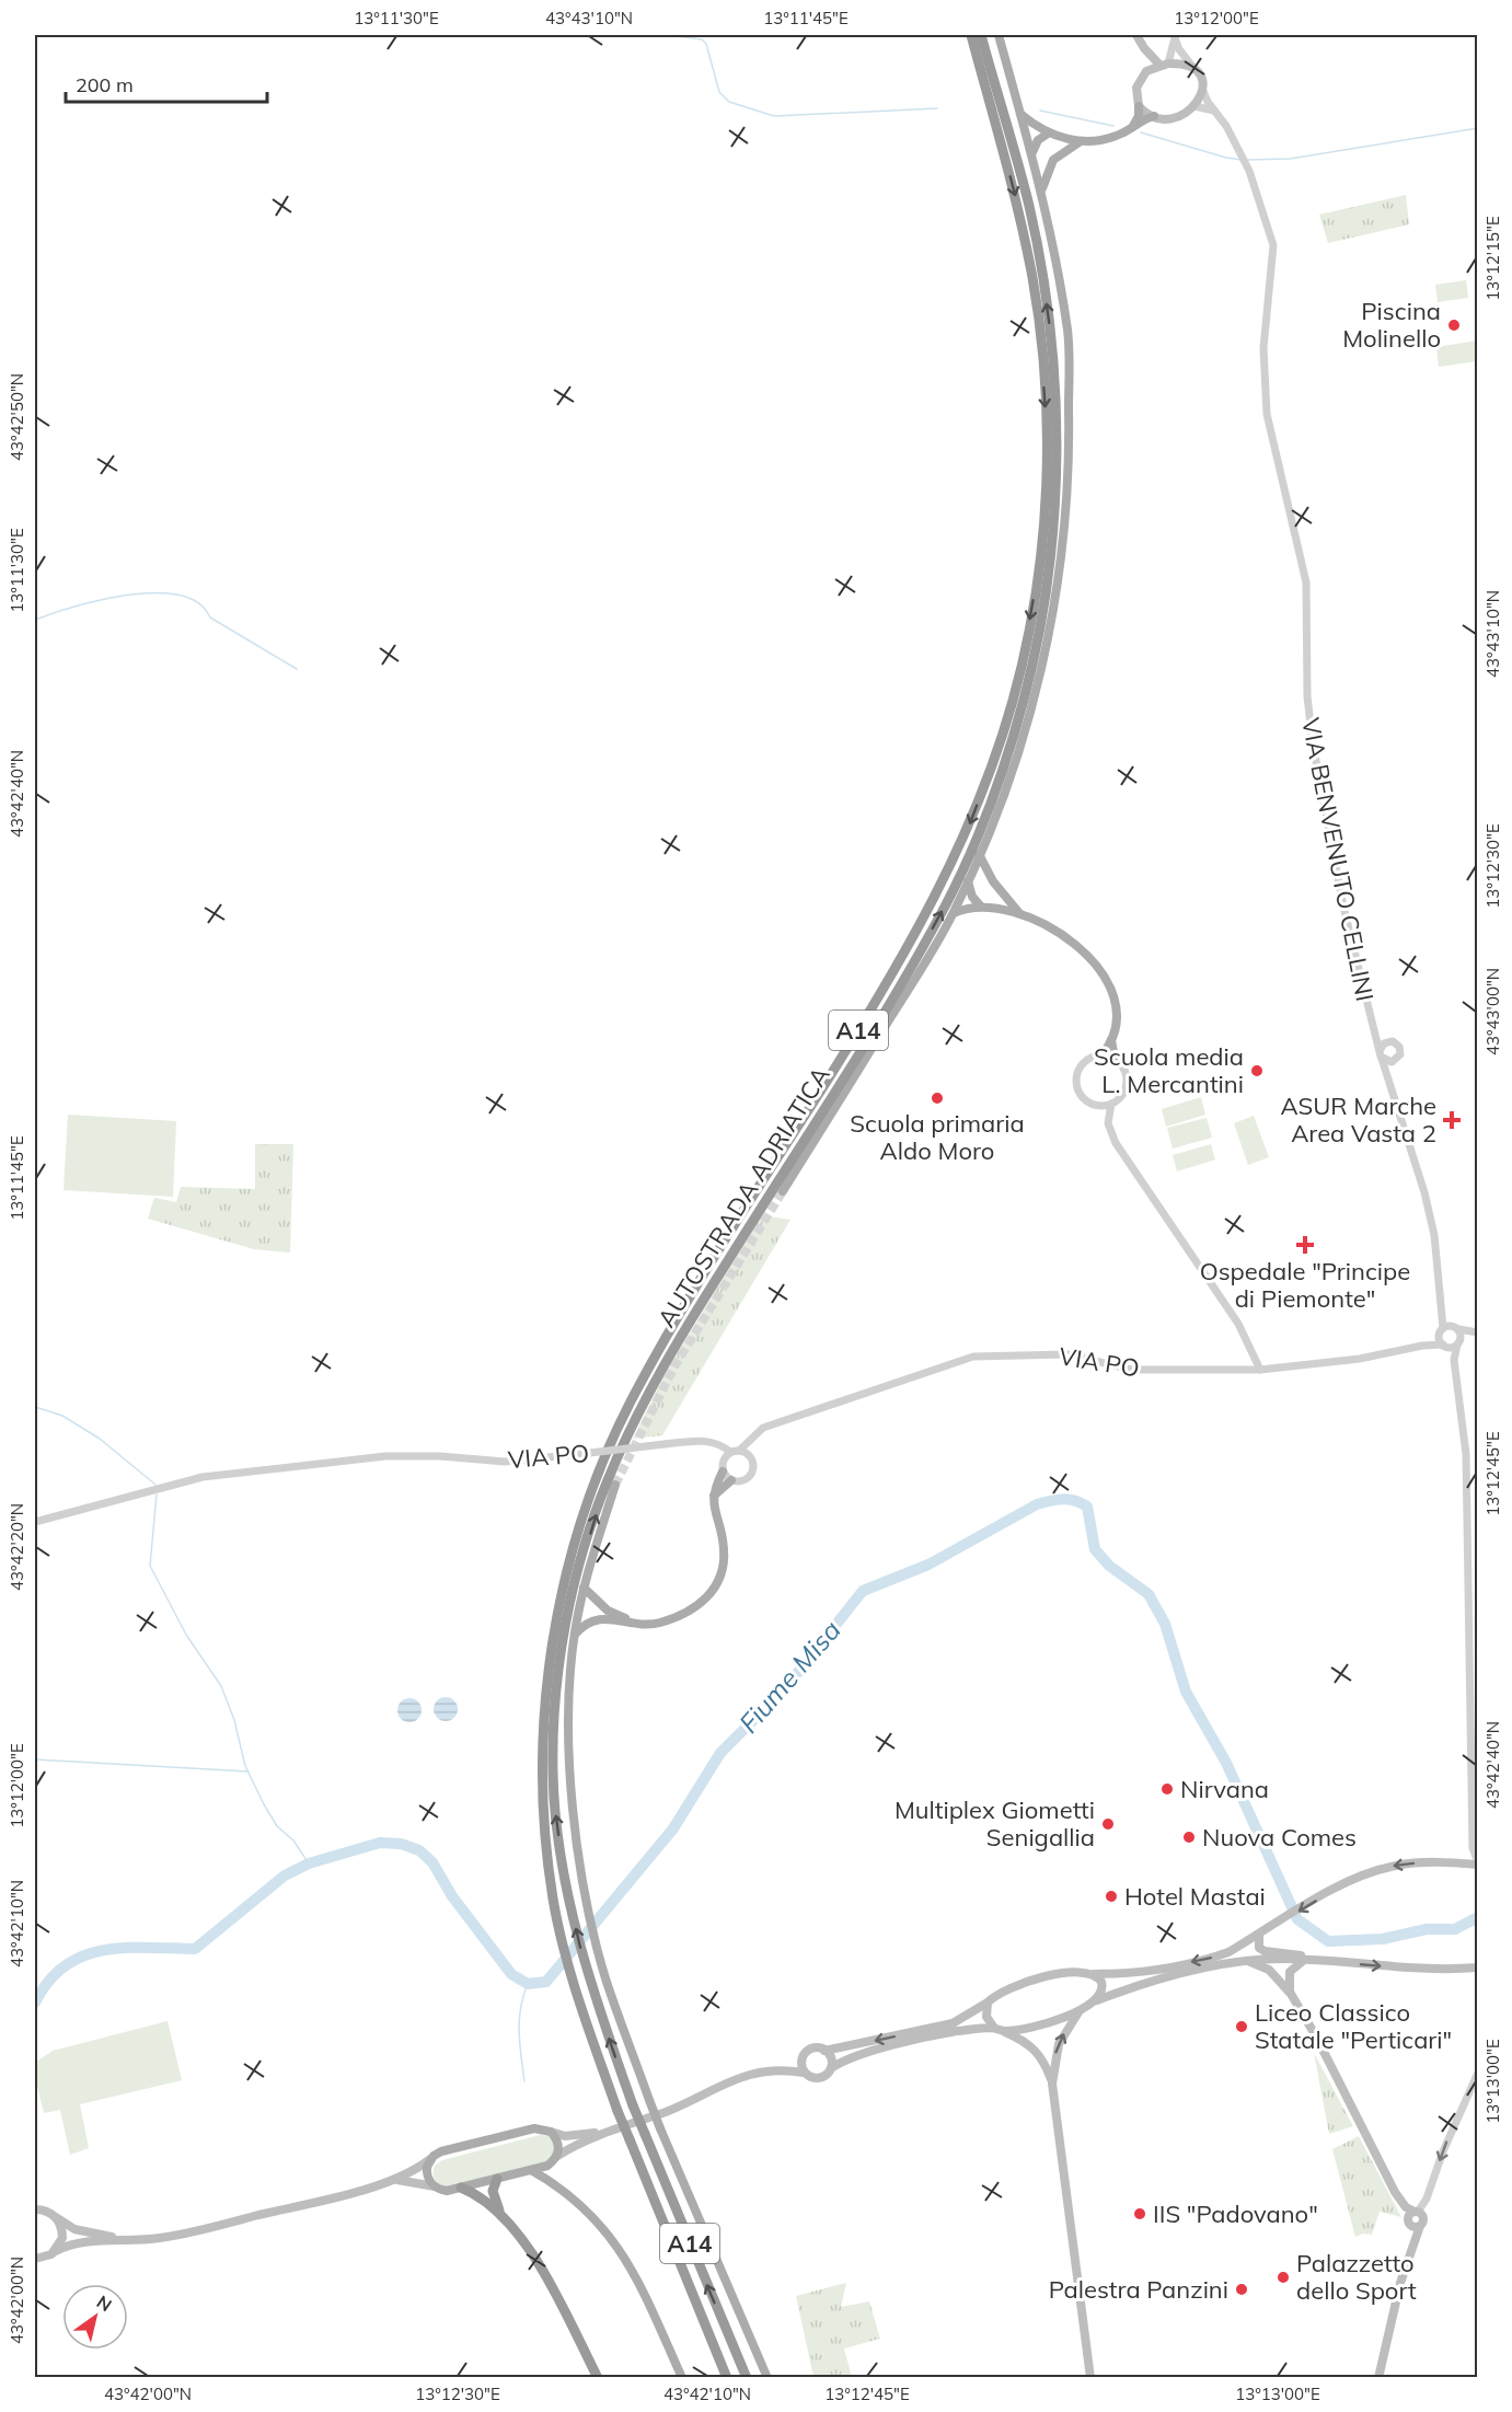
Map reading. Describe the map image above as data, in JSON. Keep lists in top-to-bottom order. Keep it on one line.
{"streets":{"highway":["A14","AUTOSTRADA ADRIATICA"],"street":["VIA BENVENUTO CELLINI","VIA PO"]},"crossings":[["VIA BENVENUTO CELLINI","VIA PO"]],"water":["Fiume Misa"],"places":{"other":["Piscina Molinello","Scuola media L. Mercantini","Scuola primaria Aldo Moro","Nirvana","Multiplex Giometti Senigallia","Nuova Comes","Hotel Mastai","Liceo Classico Statale \"Perticari\"","IIS \"Padovano\"","Palazzetto dello Sport","Palestra Panzini"],"health":["ASUR Marche Area Vasta 2","Ospedale \"Principe di Piemonte\""]},"scale_bar":"200 m","north":"top right","coordinates":["13°11'30\"E","43°43'10\"N","13°11'45\"E","13°12'00\"E","13°12'15\"E","43°42'50\"N","43°42'40\"N","13°12'30\"E","43°43'00\"N","13°12'45\"E","43°42'20\"N","43°42'10\"N","13°13'00\"E","43°42'00\"N"]}
